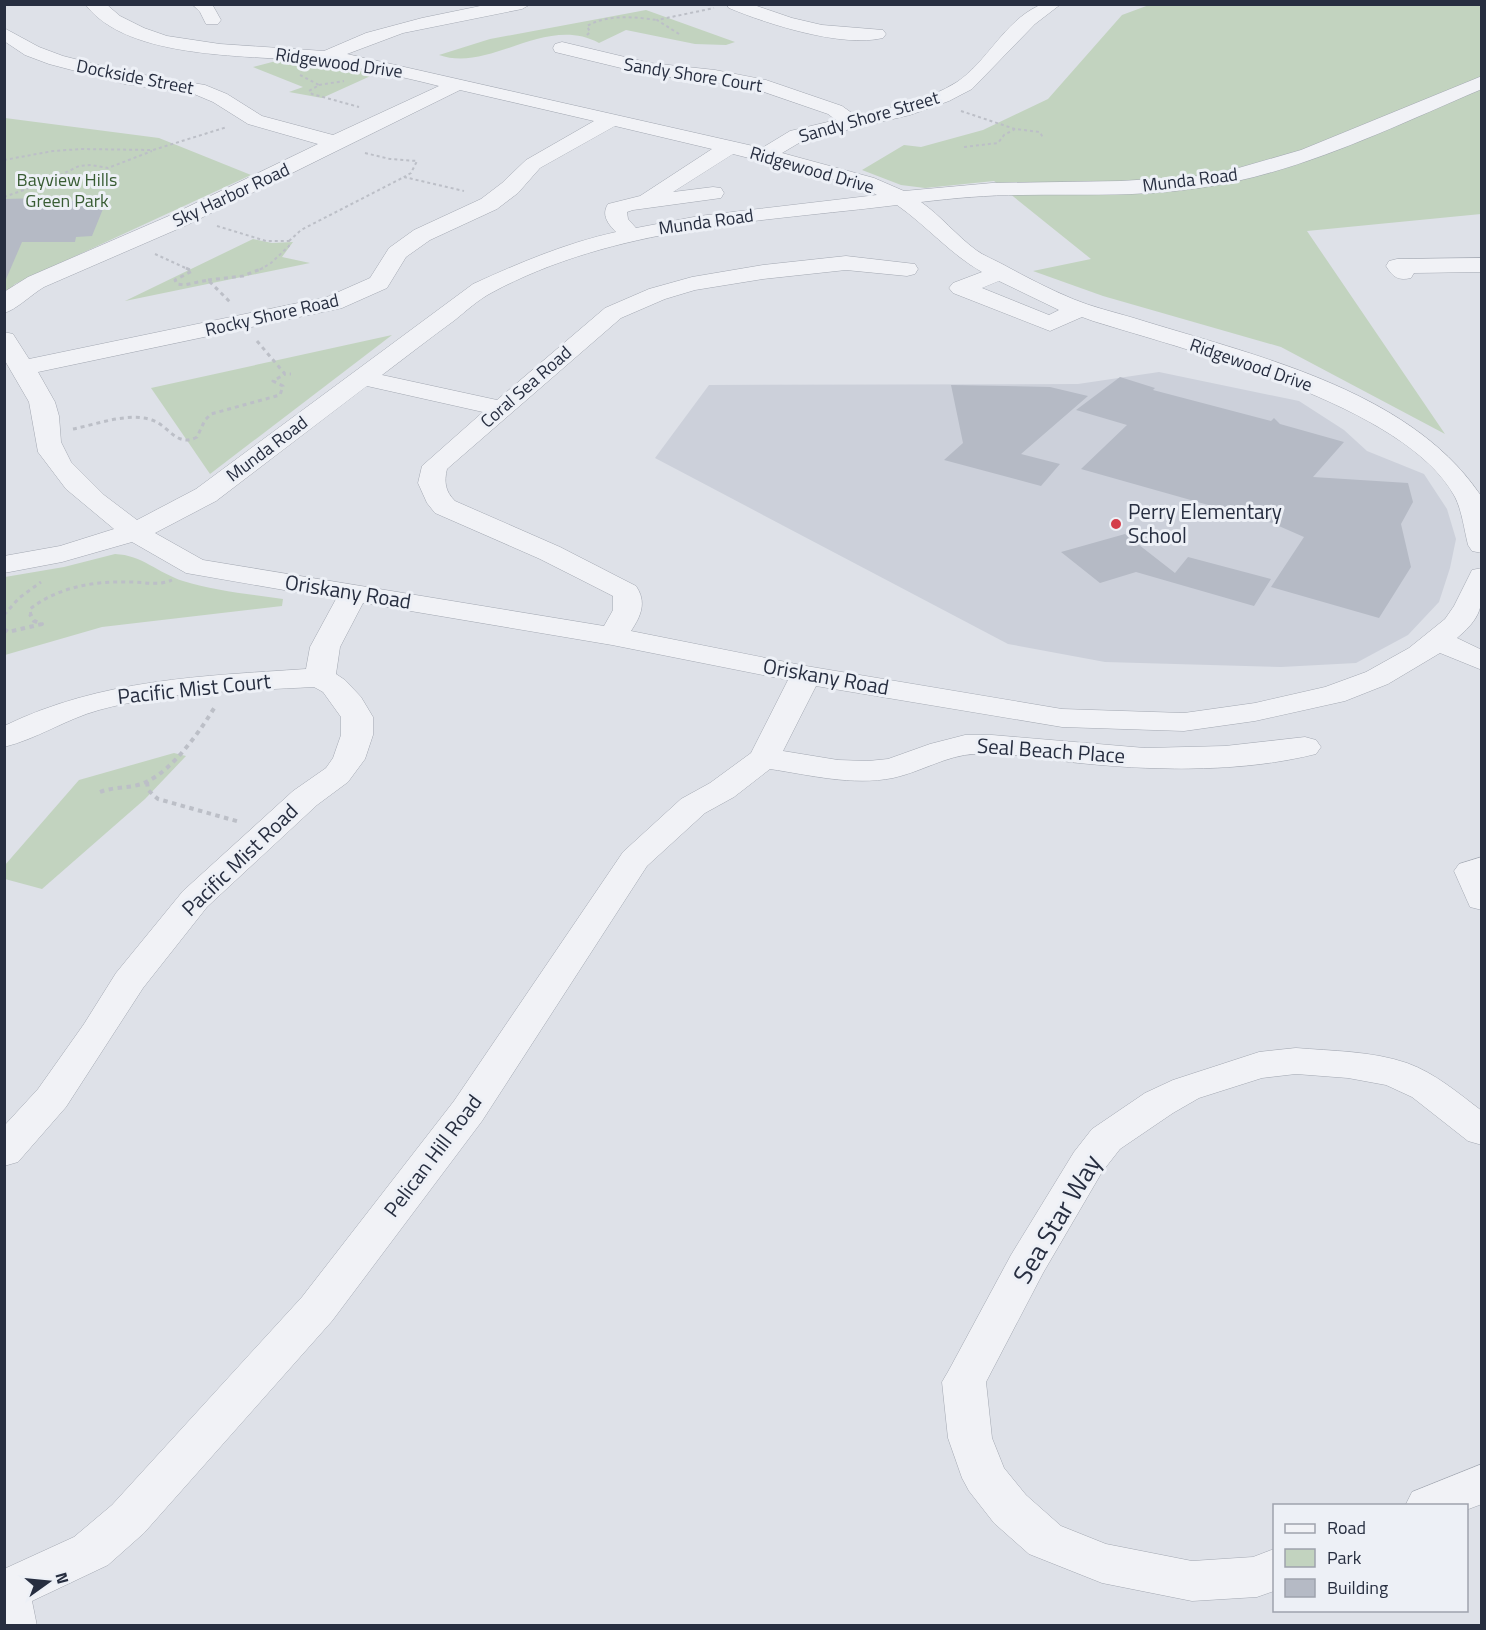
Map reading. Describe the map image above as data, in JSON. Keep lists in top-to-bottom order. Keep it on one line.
{"streets":{"street":["Ridgewood Drive","Sandy Shore Court","Dockside Street","Sandy Shore Street","Munda Road","Sky Harbor Road","Rocky Shore Road","Coral Sea Road","Oriskany Road","Pacific Mist Court","Seal Beach Place","Pacific Mist Road","Pelican Hill Road","Sea Star Way"]},"crossings":[["Ridgewood Drive","Sandy Shore Street"],["Ridgewood Drive","Munda Road"],["Ridgewood Drive","Sky Harbor Road"],["Ridgewood Drive","Rocky Shore Road"],["Sandy Shore Court","Sandy Shore Street"],["Dockside Street","Sky Harbor Road"],["Munda Road","Oriskany Road"],["Coral Sea Road","Oriskany Road"],["Oriskany Road","Pelican Hill Road"],["Pacific Mist Court","Pacific Mist Road"],["Seal Beach Place","Pelican Hill Road"]],"parks":["Bayview Hills Green Park"],"places":["Perry Elementary School"],"legend":["Road","Park","Building"],"north":"right"}
